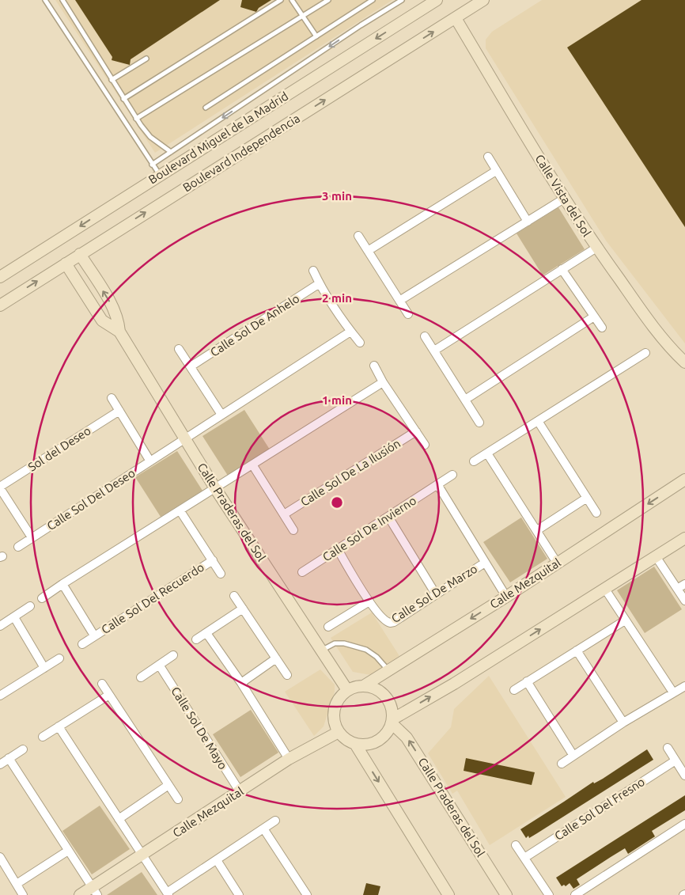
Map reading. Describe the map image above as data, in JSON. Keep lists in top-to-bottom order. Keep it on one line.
{"streets":{"street":["Boulevard Miguel de la Madrid","Boulevard Independencia","Calle Vista del Sol","Calle Sol De Anhelo","Sol del Deseo","Calle Sol De La Ilusión","Calle Sol Del Deseo","Calle Praderas del Sol","Calle Sol De Invierno","Calle Mezquital","Calle Sol De Marzo","Calle Sol Del Recuerdo","Calle Sol De Mayo","Calle Sol Del Fresno"]},"crossings":[["Boulevard Independencia","Calle Vista del Sol"],["Calle Sol Del Deseo","Calle Praderas del Sol"],["Calle Praderas del Sol","Calle Mezquital"],["Calle Sol De Invierno","Calle Sol De Marzo"],["Calle Mezquital","Calle Sol De Mayo"]],"one_way":["Boulevard Miguel de la Madrid","Boulevard Independencia"],"rings":["3 min","2 min","1 min"]}
